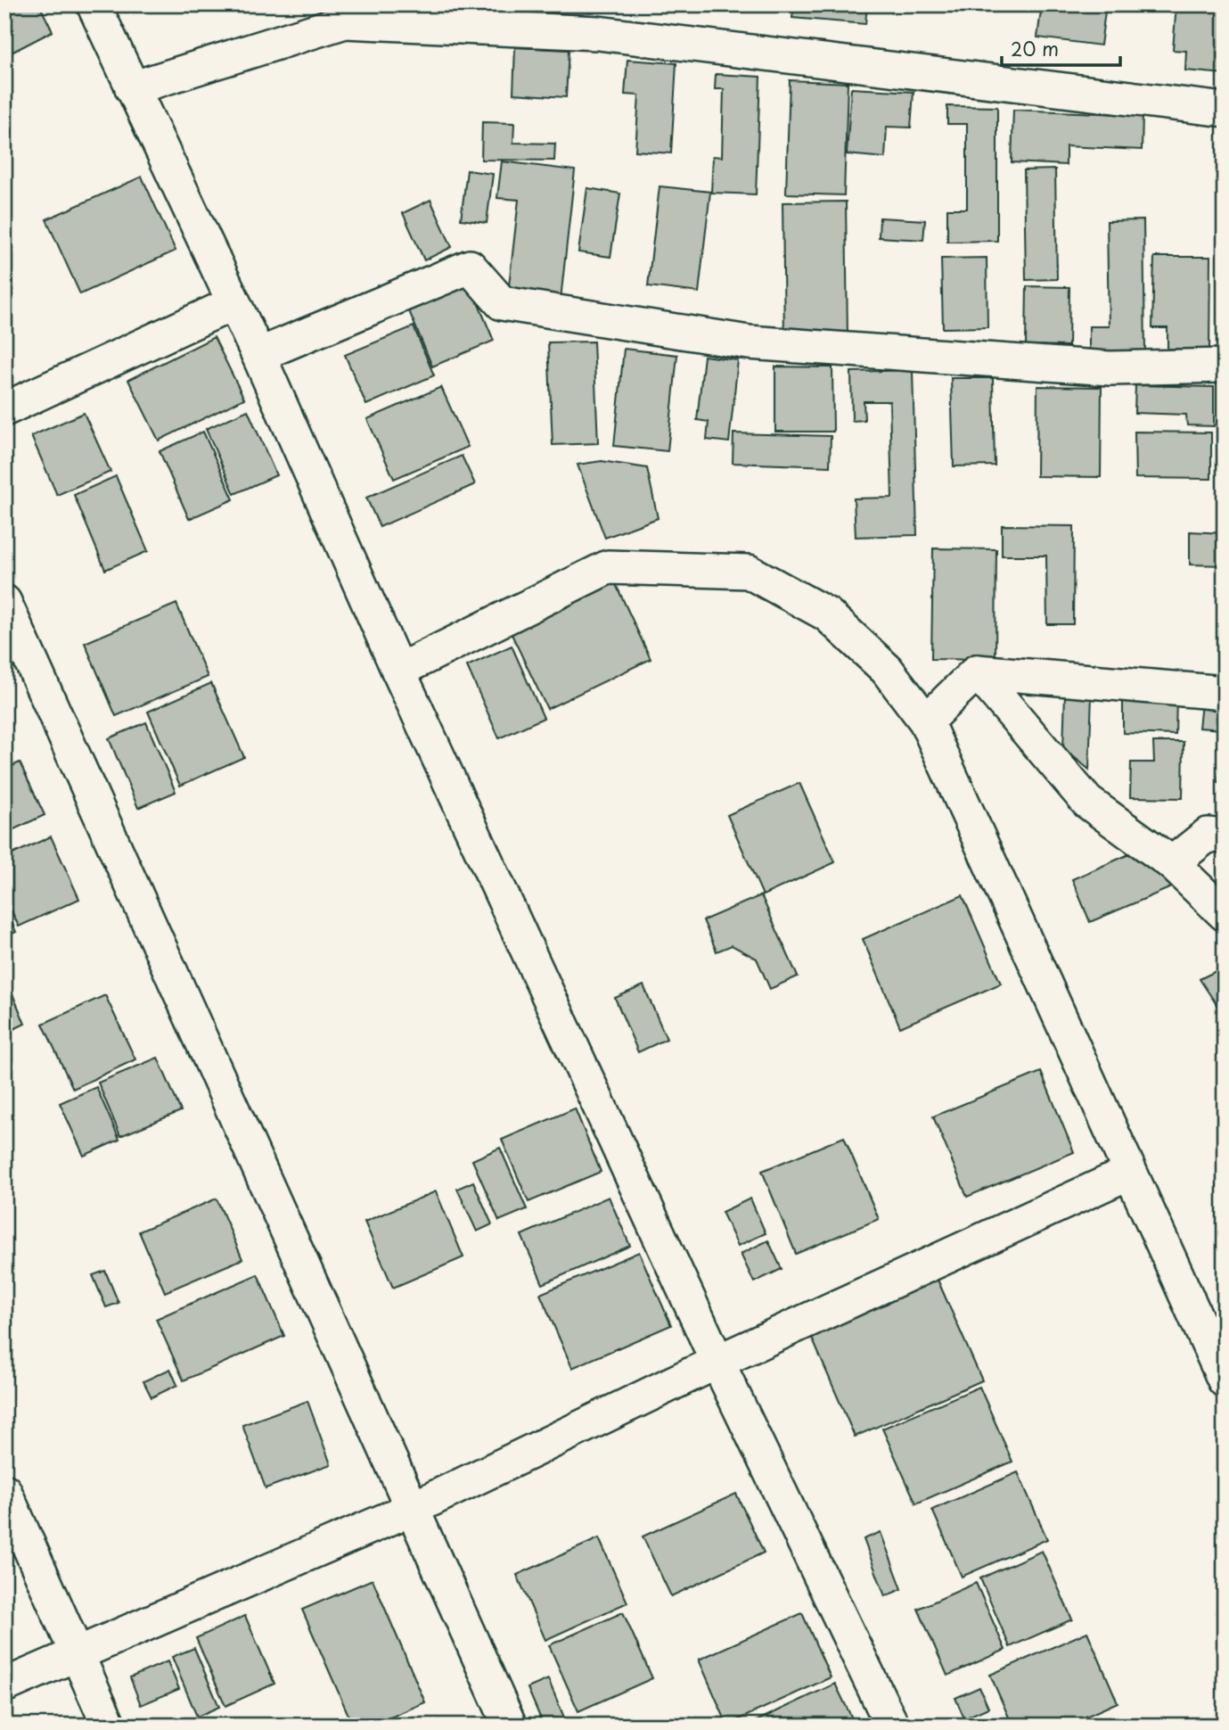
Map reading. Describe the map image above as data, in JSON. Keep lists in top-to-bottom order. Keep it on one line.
{"scale_bar":"20 m"}
